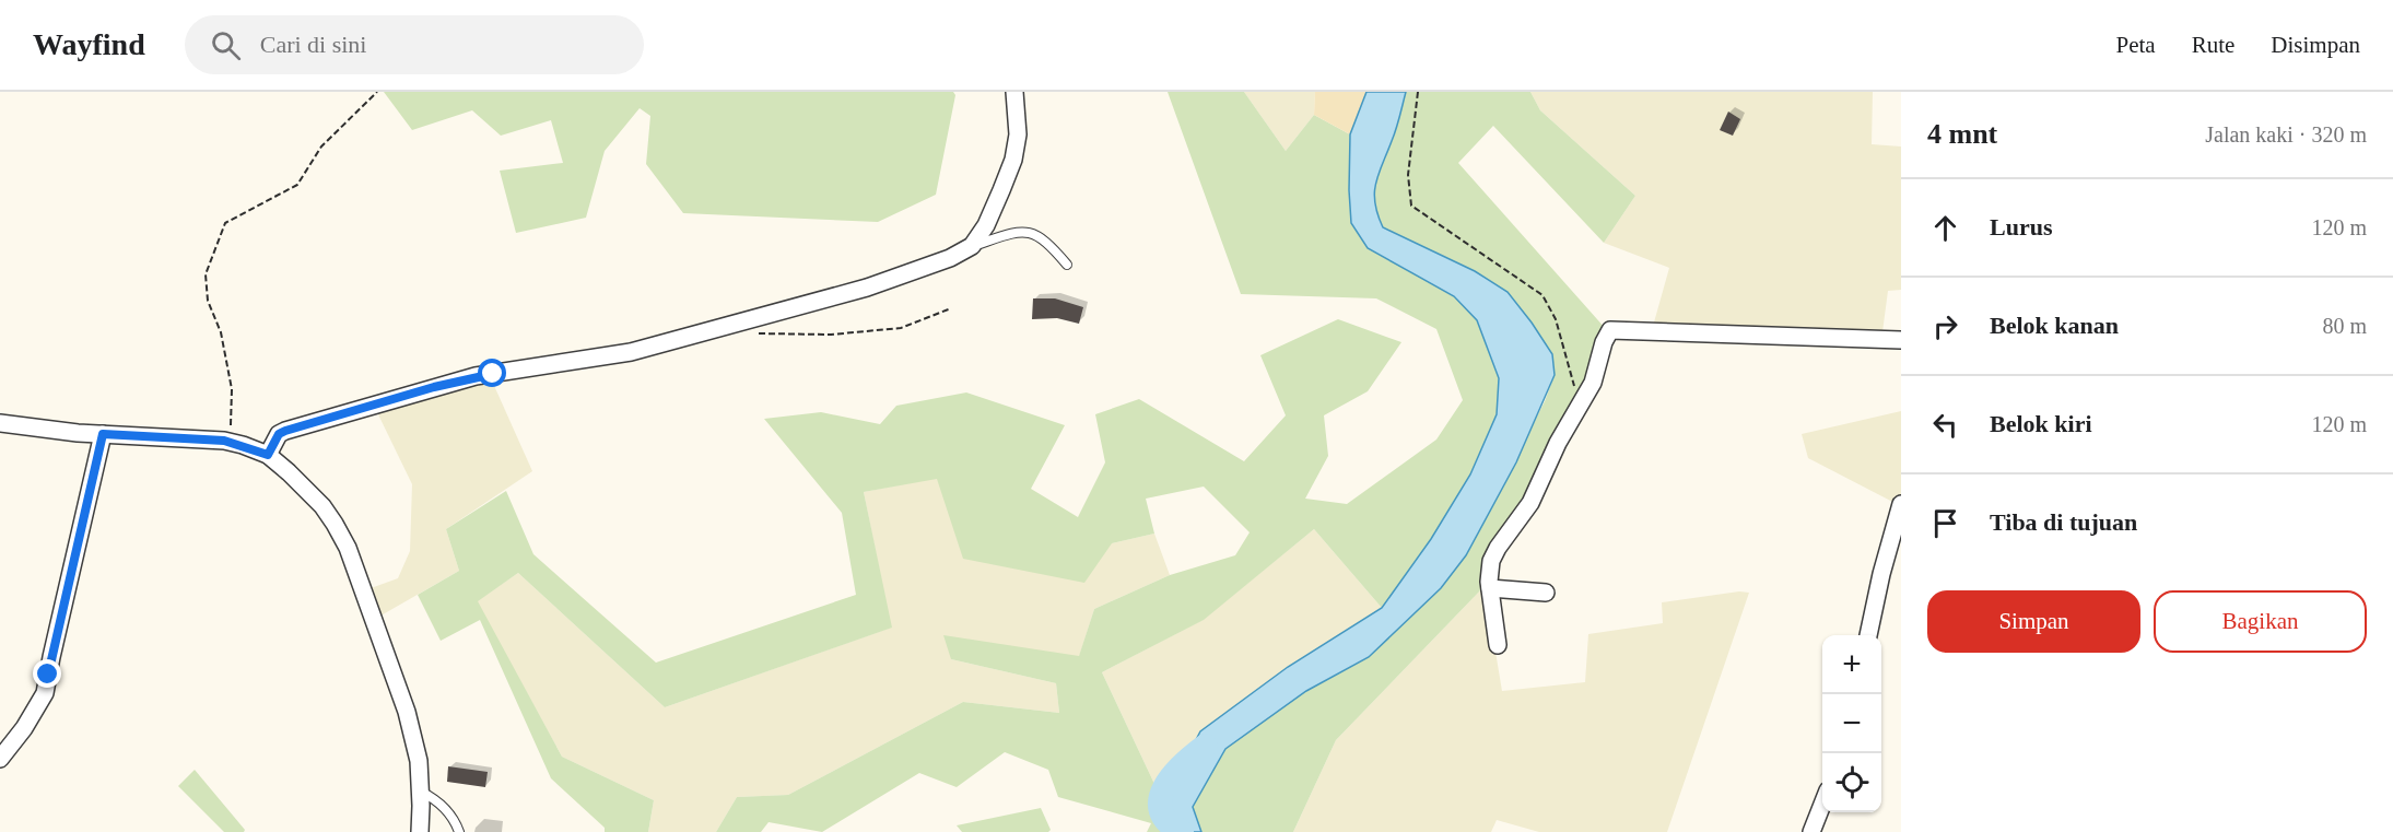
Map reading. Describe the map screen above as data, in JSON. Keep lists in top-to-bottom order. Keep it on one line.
{"page":{"header":"Wayfind","search":"Cari di sini","nav":["Peta","Rute","Disimpan"],"heading":["4 mnt","Jalan kaki · 320 m"],"list":[["Lurus","120 m"],["Belok kanan","80 m"],["Belok kiri","120 m"],"Tiba di tujuan"],"buttons":["Simpan","Bagikan"],"map_buttons":["+","−"]}}
